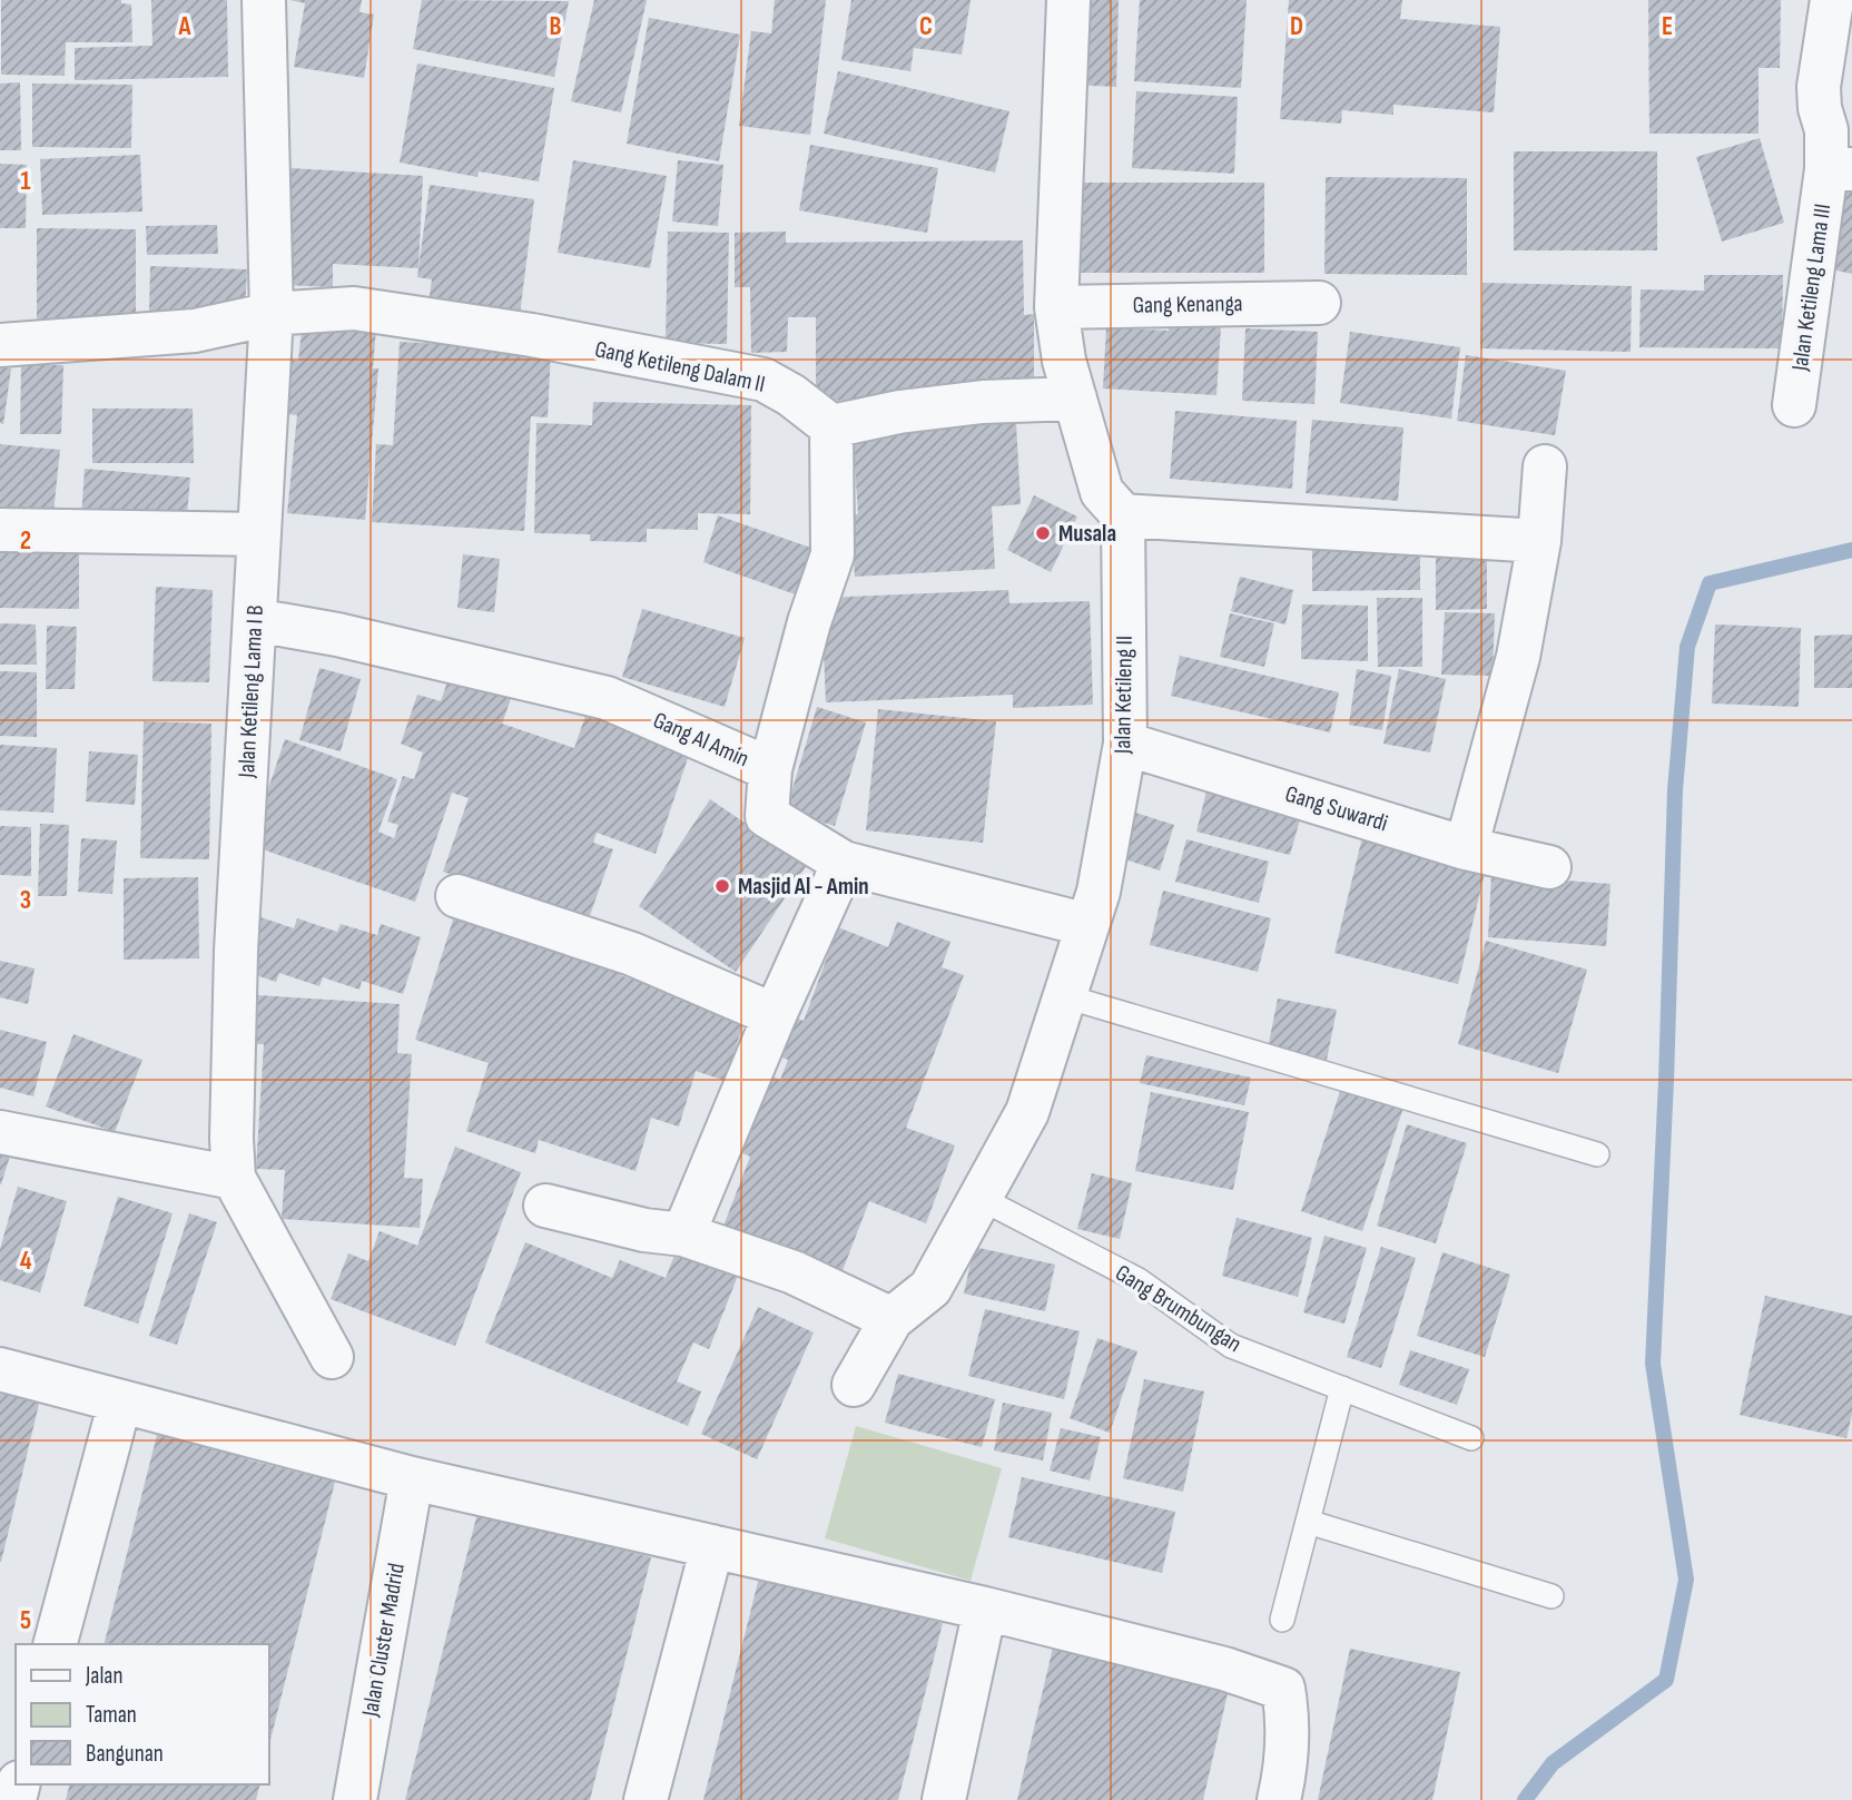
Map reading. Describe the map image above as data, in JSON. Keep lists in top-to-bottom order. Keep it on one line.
{"streets":{"street":["Jalan Ketileng Lama III","Gang Kenanga","Gang Ketileng Dalam II","Jalan Ketileng Lama I B","Jalan Ketileng II","Gang Al Amin","Gang Suwardi","Jalan Cluster Madrid"],"lane":["Gang Brumbungan"]},"crossings":[["Gang Ketileng Dalam II","Jalan Ketileng Lama I B"],["Jalan Ketileng Lama I B","Gang Al Amin"],["Jalan Ketileng II","Gang Al Amin"],["Jalan Ketileng II","Gang Suwardi"],["Jalan Ketileng II","Gang Brumbungan"]],"places":["Musala","Masjid Al - Amin"],"legend":["Jalan","Taman","Bangunan"],"grid":{"columns":["A","B","C","D","E"],"rows":["1","2","3","4","5"]}}
